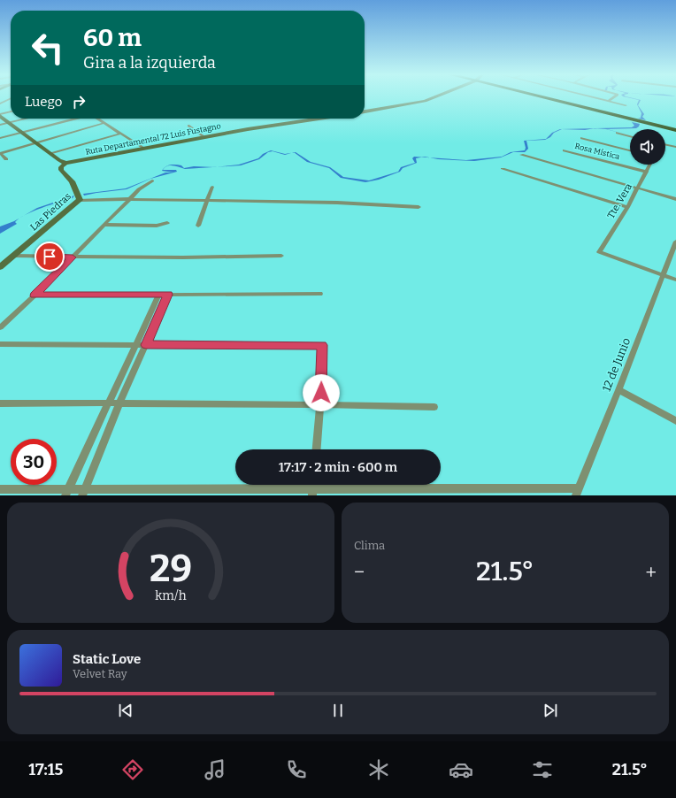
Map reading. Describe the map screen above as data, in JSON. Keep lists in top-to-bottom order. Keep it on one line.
{"streets":{"main road":["Ruta Departamental 72 Luis Fustagno","Las Piedras"],"street":["Rosa Mística","Tte. Vera","12 de Junio"]},"crossings":[["Ruta Departamental 72 Luis Fustagno","Las Piedras"],["Rosa Mística","Tte. Vera"],["Tte. Vera","12 de Junio"]],"page":{"turn":["60 m","Gira a la izquierda"],"then":"Luego","limit":"30","trip":"17:17 · 2 min · 600 m","tile":"Clima","heat":["−","21.5°","+"],"song":["Static Love","Velvet Ray"],"tabs":["17:15","21.5°"],"gauge":["29","km/h"]}}
